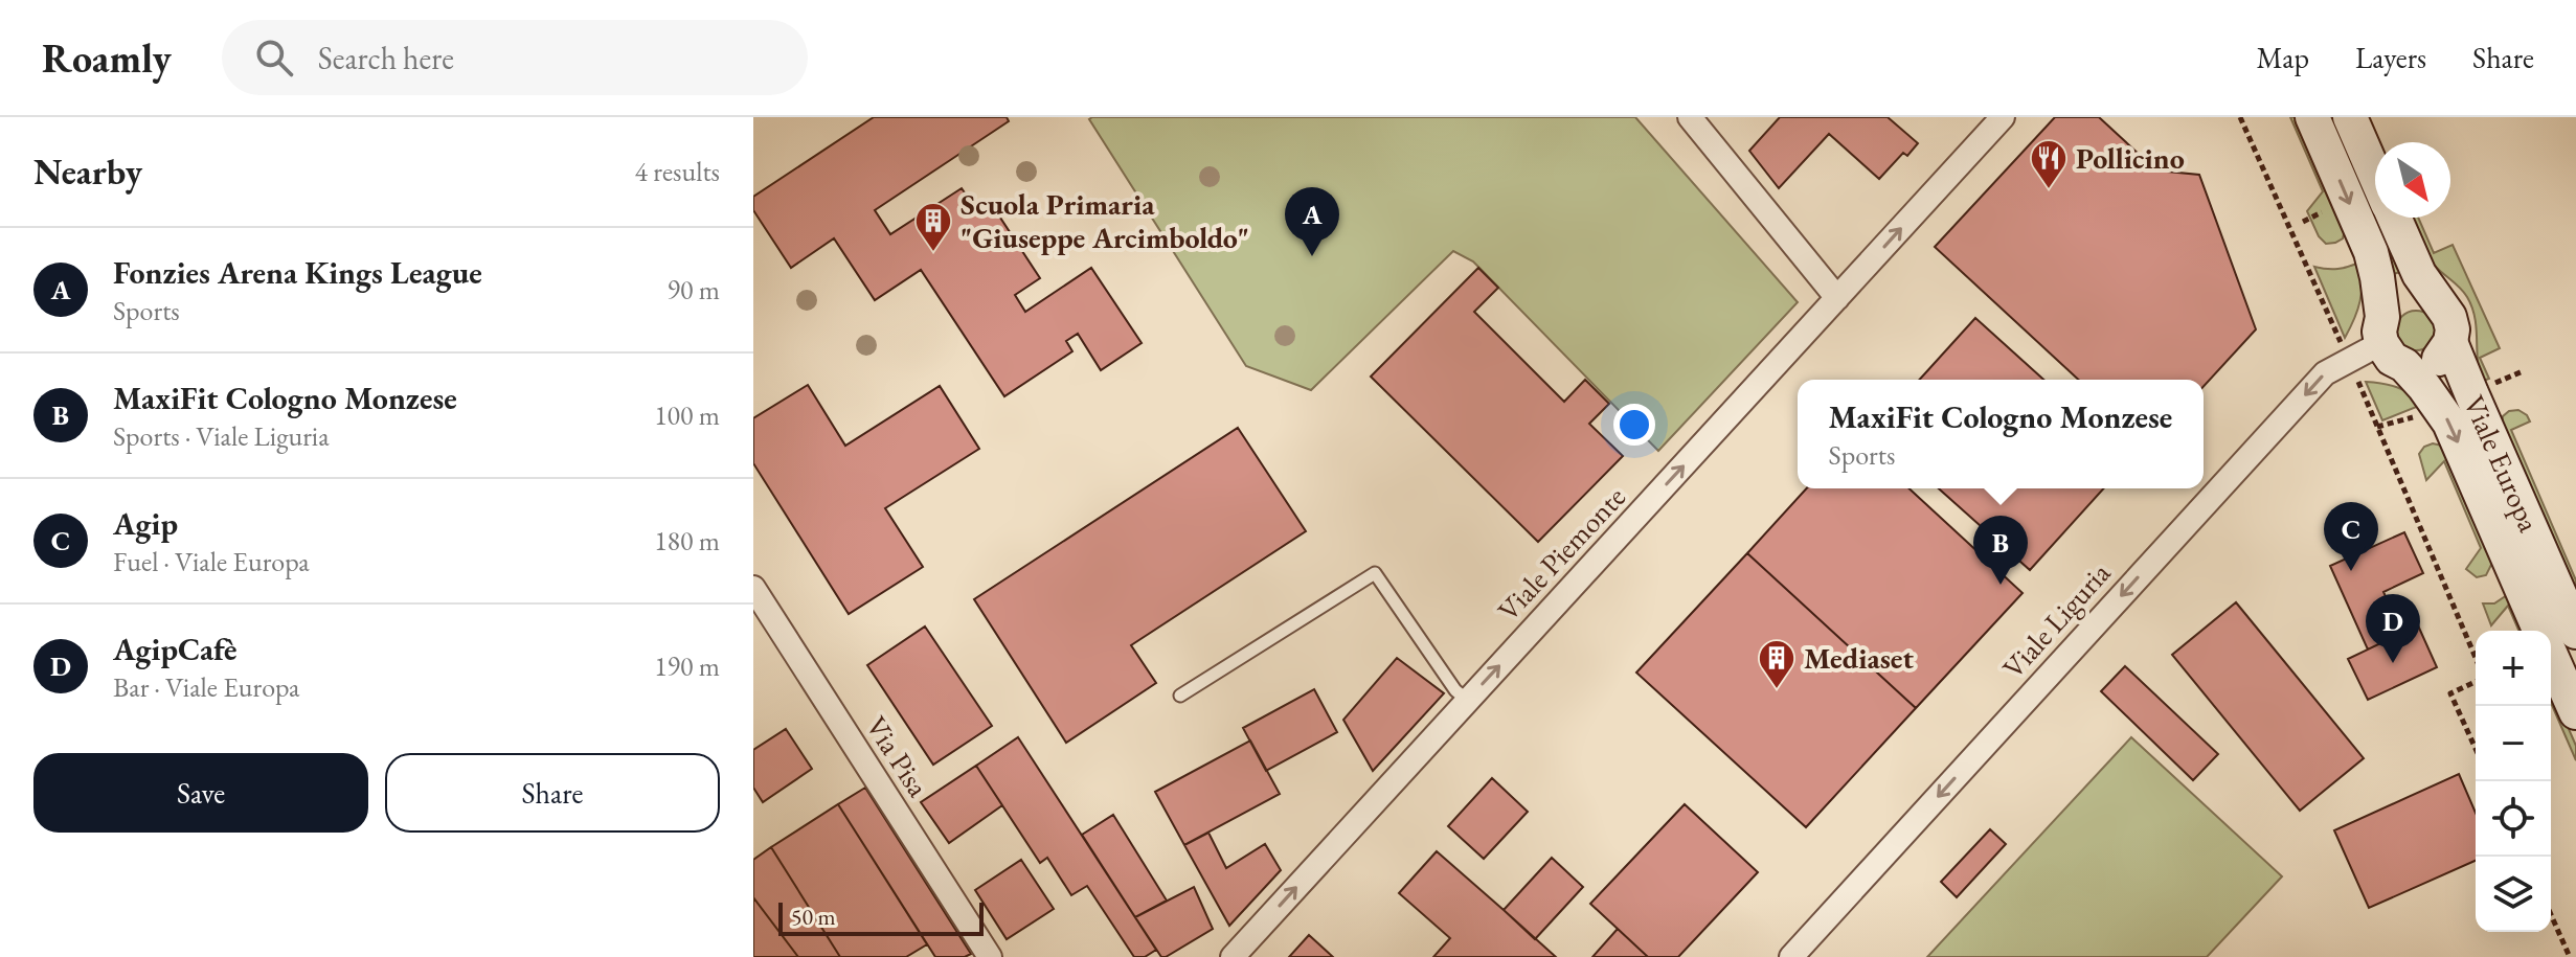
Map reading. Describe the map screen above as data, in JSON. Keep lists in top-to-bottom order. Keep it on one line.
{"streets":{"street":["Viale Europa","Viale Piemonte","Viale Liguria","Via Pisa"]},"crossings":[["Viale Europa","Viale Liguria"]],"one_way":["Viale Piemonte","Viale Liguria"],"places":{"restaurant":["Pollicino"],"building":["Scuola Primaria \"Giuseppe Arcimboldo\"","Mediaset"]},"scale_bar":"50 m","north":"bottom right","page":{"header":"Roamly","search":"Search here","nav":["Map","Layers","Share"],"heading":["Nearby","4 results"],"pins":["A","C","B","D"],"list":[{"mark":"A","name":"Fonzies Arena Kings League","note":"Sports","value":"90 m"},{"mark":"B","name":"MaxiFit Cologno Monzese","note":"Sports · Viale Liguria","value":"100 m"},{"mark":"C","name":"Agip","note":"Fuel · Viale Europa","value":"180 m"},{"mark":"D","name":"AgipCafè","note":"Bar · Viale Europa","value":"190 m"}],"popup":["MaxiFit Cologno Monzese","Sports"],"map_buttons":["+","−"],"buttons":["Save","Share"],"scale":"50 m"}}
